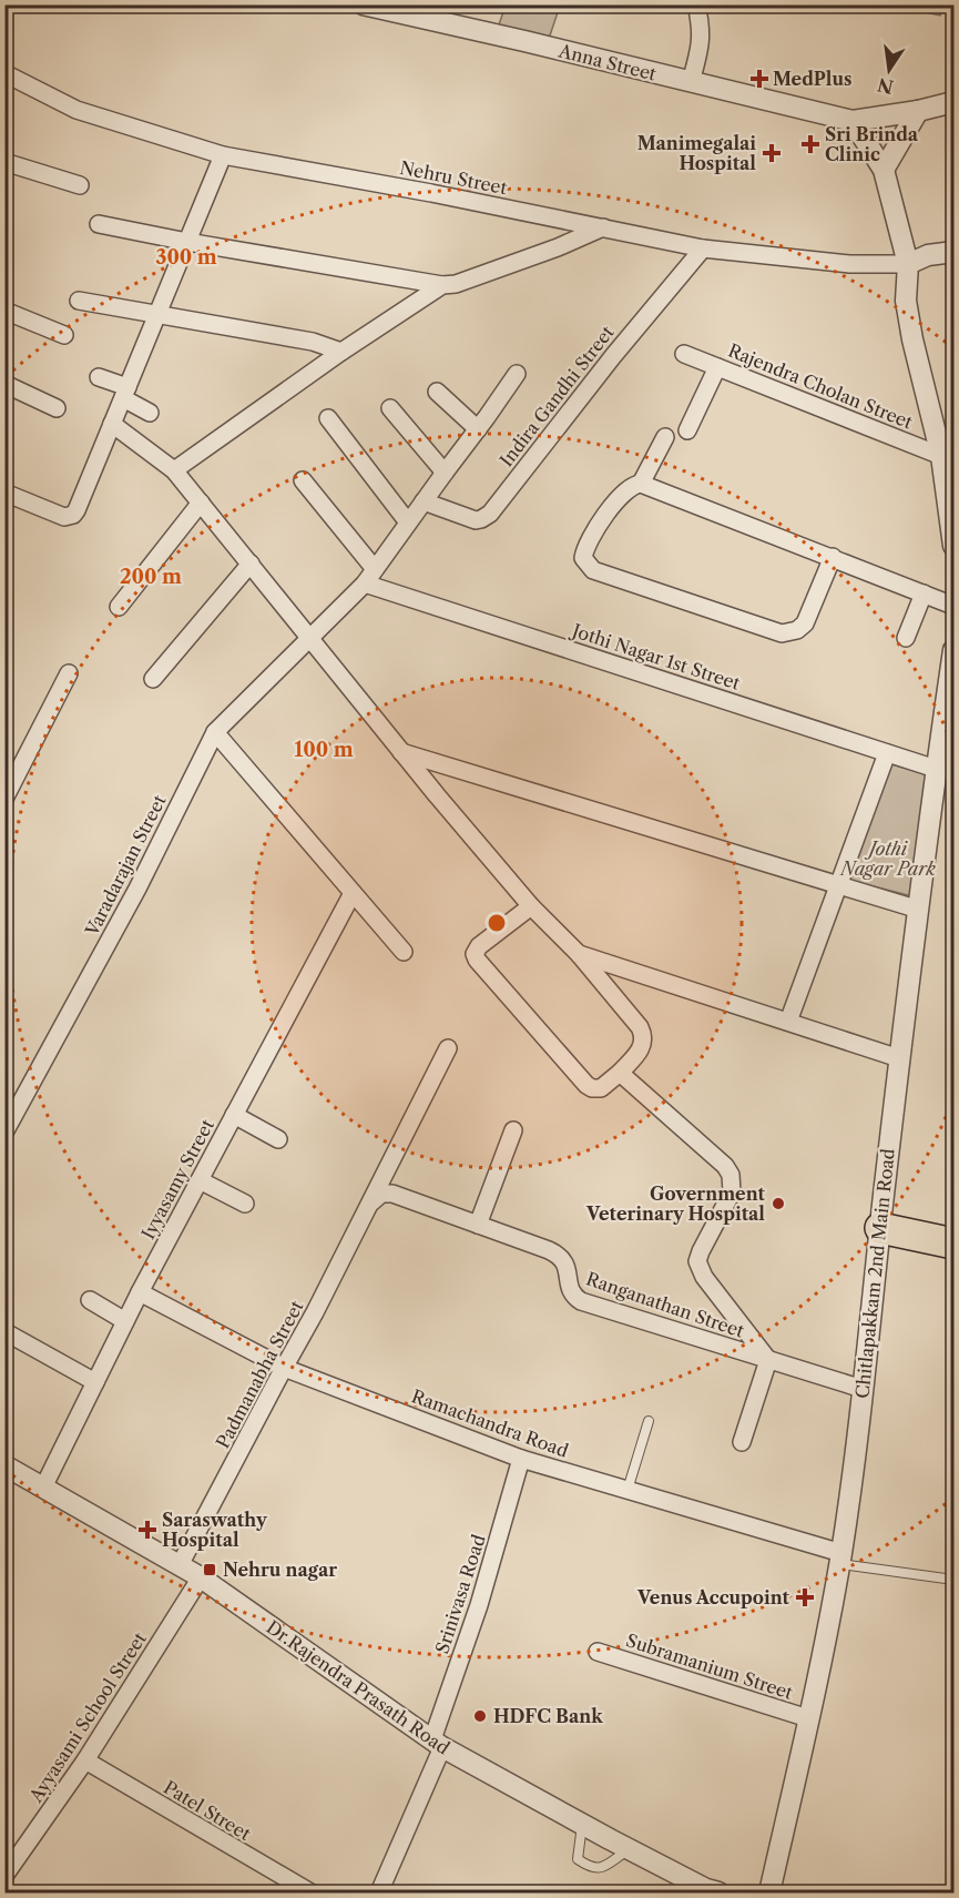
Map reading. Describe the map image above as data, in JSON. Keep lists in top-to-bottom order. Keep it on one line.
{"streets":{"street":["Anna Street","Nehru Street","Rajendra Cholan Street","Indira Gandhi Street","Jothi Nagar 1st Street","Varadarajan Street","Iyyasamy Street","Chitlapakkam 2nd Main Road","Ranganathan Street","Padmanabha Street","Ramachandra Road","Srinivasa Road","Subramanium Street","Dr.Rajendra Prasath Road","Ayyasami School Street","Patel Street"]},"crossings":[["Nehru Street","Indira Gandhi Street"],["Indira Gandhi Street","Varadarajan Street"],["Jothi Nagar 1st Street","Varadarajan Street"],["Jothi Nagar 1st Street","Chitlapakkam 2nd Main Road"],["Iyyasamy Street","Ramachandra Road"],["Iyyasamy Street","Dr.Rajendra Prasath Road"],["Chitlapakkam 2nd Main Road","Ranganathan Street"],["Chitlapakkam 2nd Main Road","Ramachandra Road"],["Chitlapakkam 2nd Main Road","Subramanium Street"],["Ranganathan Street","Padmanabha Street"],["Padmanabha Street","Ramachandra Road"],["Padmanabha Street","Dr.Rajendra Prasath Road"],["Ramachandra Road","Srinivasa Road"],["Srinivasa Road","Dr.Rajendra Prasath Road"],["Dr.Rajendra Prasath Road","Ayyasami School Street"],["Ayyasami School Street","Patel Street"]],"parks":["Jothi Nagar Park"],"places":{"health":["MedPlus","Sri Brinda Clinic","Manimegalai Hospital","Saraswathy Hospital","Venus Accupoint"],"other":["Government Veterinary Hospital","HDFC Bank"],"transit":["Nehru nagar"]},"north":"bottom","rings":["300 m","200 m","100 m"]}
